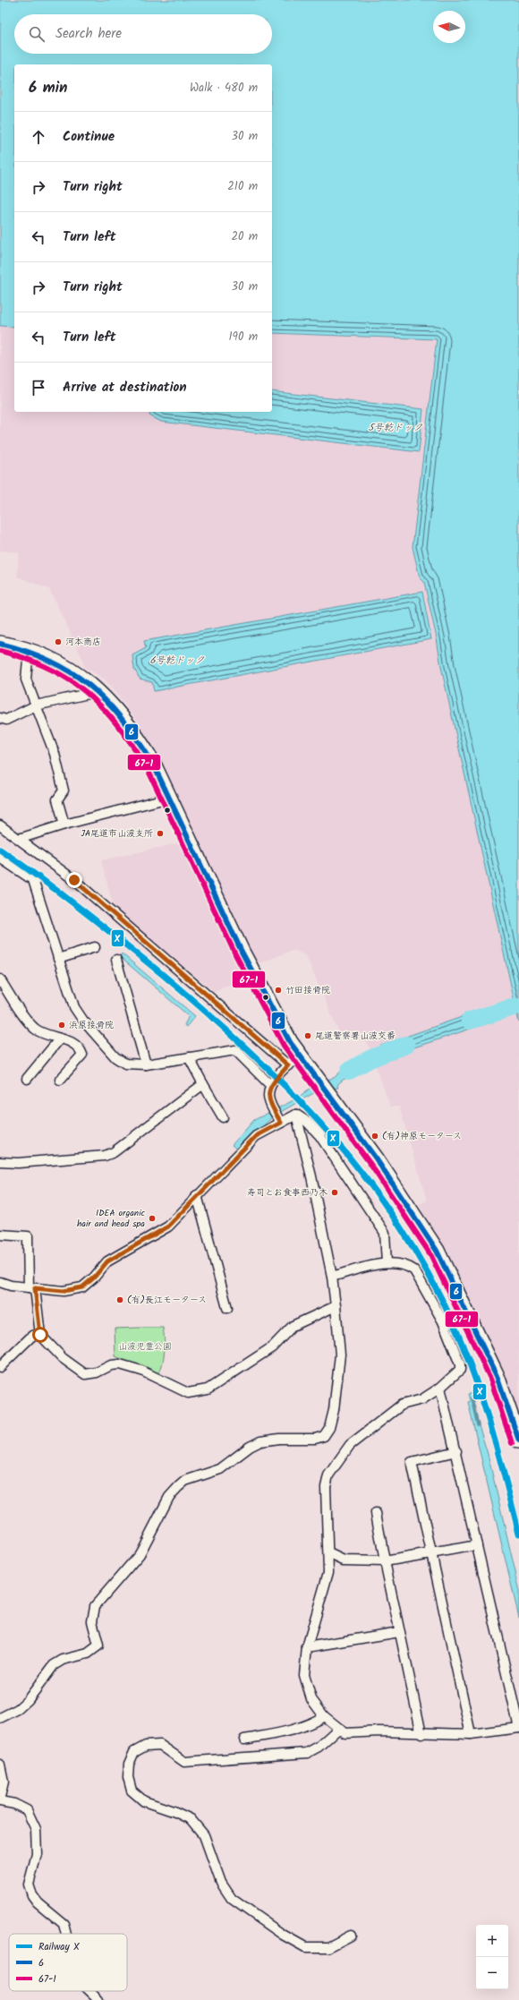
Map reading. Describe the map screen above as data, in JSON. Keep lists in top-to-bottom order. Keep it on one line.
{"water":["5号乾ドック","6号乾ドック"],"parks":["山波児童公園"],"places":["河本商店","JA尾道市山波支所","竹田接骨院","浜原接骨院","尾道警察署山波交番","(有)神原モータース","寿司とお食事西乃木","IDEA organic hair and head spa","(有)長江モータース"],"lines":["transit line 6","transit line 67-1","rail line X"],"legend":["Railway X","6","67-1"],"north":"left","page":{"search":"Search here","heading":["6 min","Walk · 480 m"],"list":[["Continue","30 m"],["Turn right","210 m"],["Turn left","20 m"],["Turn right","30 m"],["Turn left","190 m"],"Arrive at destination"],"map_buttons":["+","−"]}}
